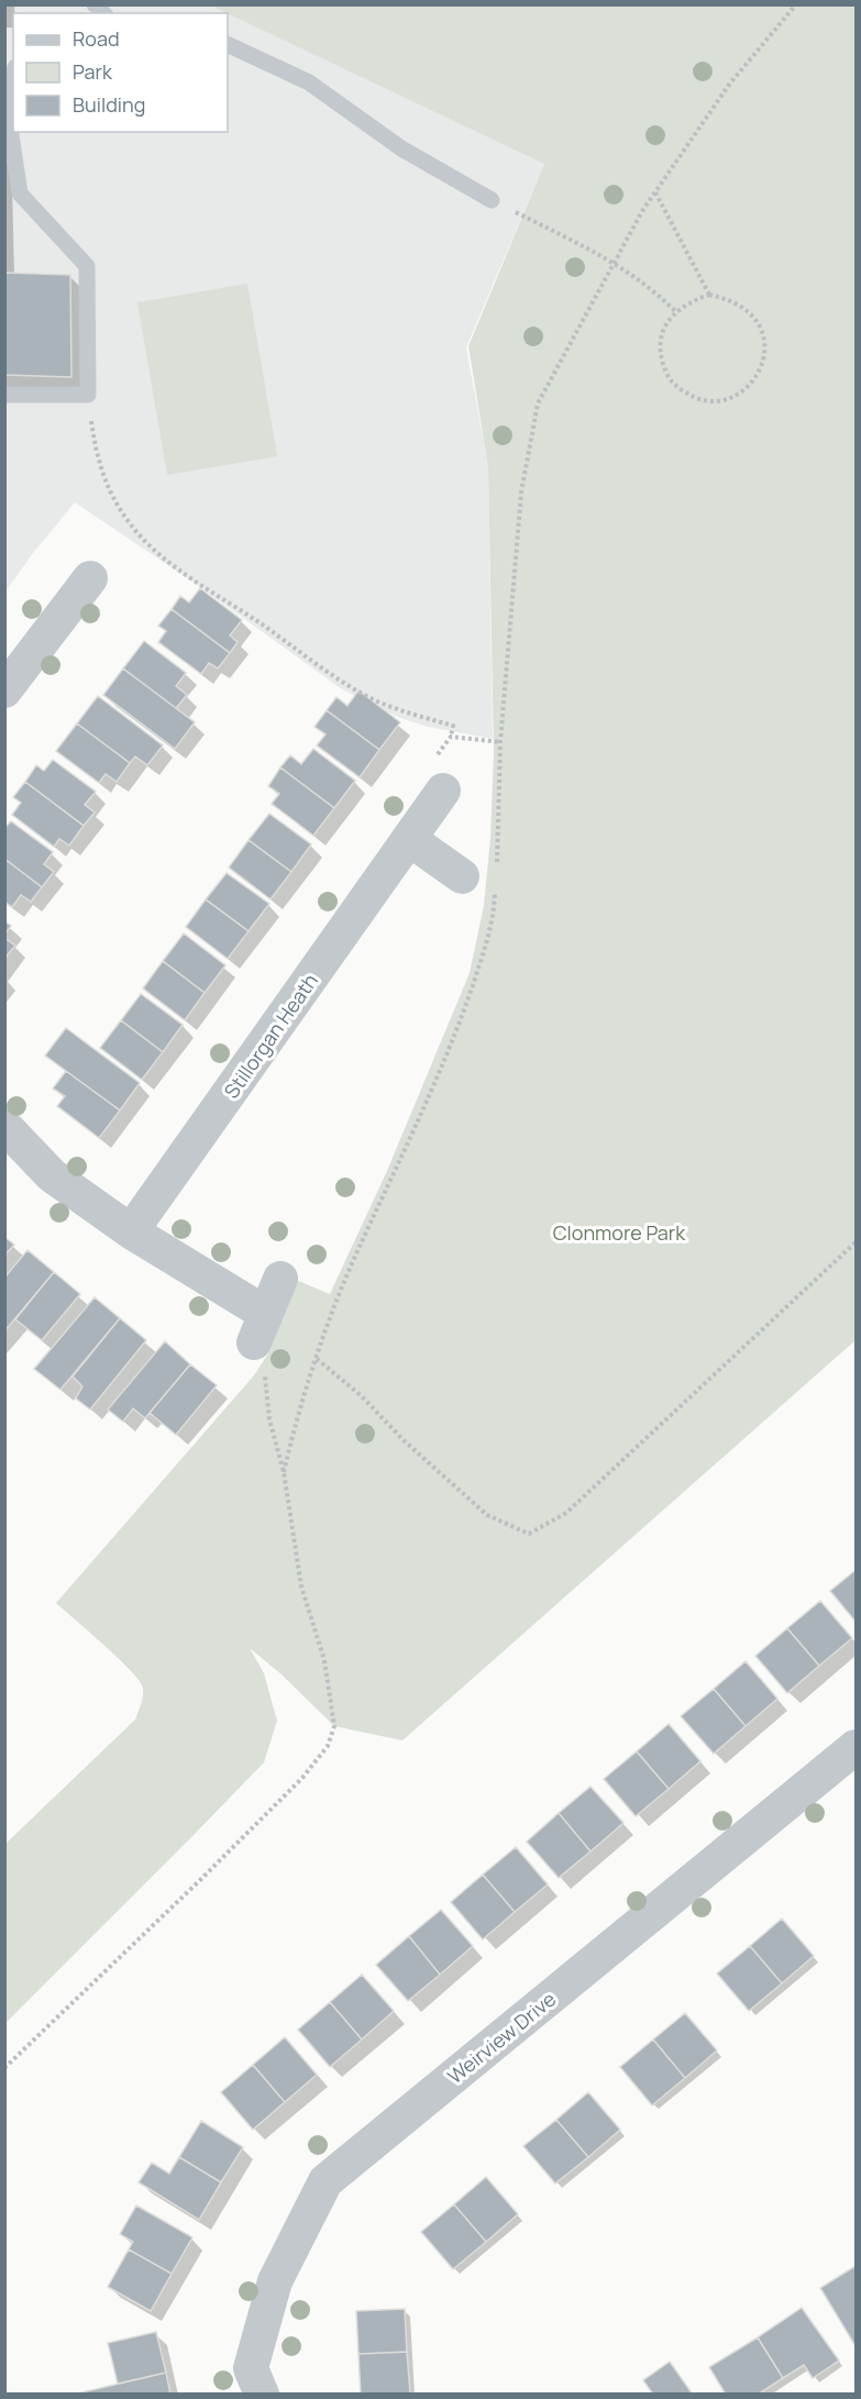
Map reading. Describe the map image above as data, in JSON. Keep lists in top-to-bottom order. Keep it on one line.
{"streets":{"street":["Stillorgan Heath","Weirview Drive"]},"parks":["Clonmore Park"],"legend":["Road","Park","Building"]}
